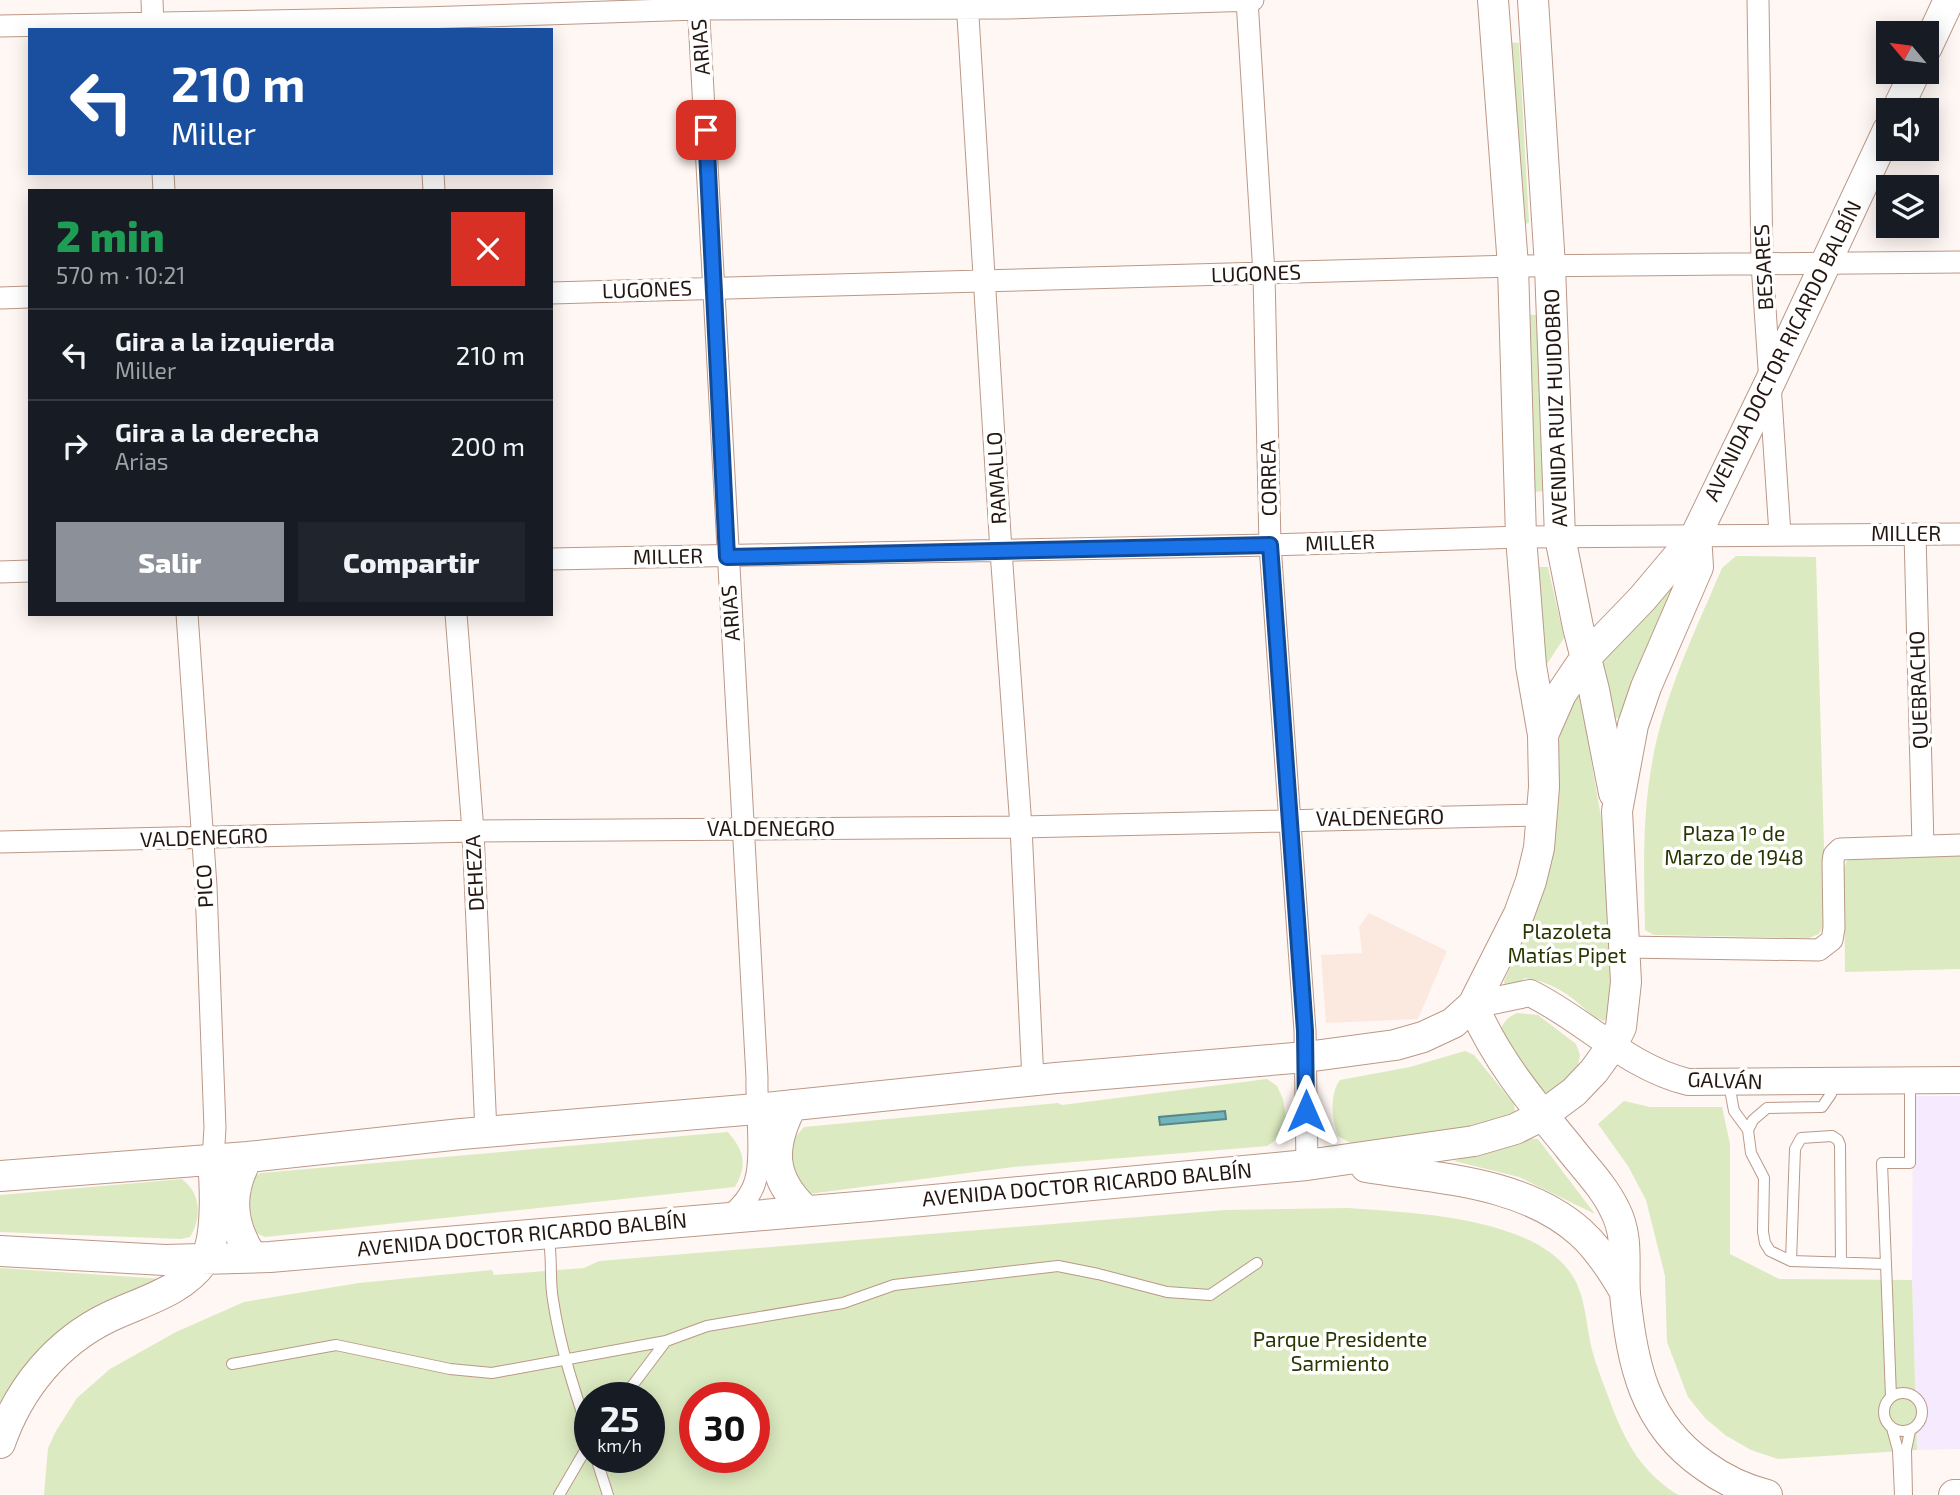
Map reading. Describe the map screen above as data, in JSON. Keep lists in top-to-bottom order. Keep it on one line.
{"streets":{"main road":["AVENIDA DOCTOR RICARDO BALBÍN","AVENIDA RUIZ HUIDOBRO"],"street":["ARIAS","BESARES","LUGONES","RAMALLO","CORREA","MILLER","QUEBRACHO","VALDENEGRO","DEHEZA","PICO","GALVÁN"]},"crossings":[["ARIAS","LUGONES"],["ARIAS","AVENIDA DOCTOR RICARDO BALBÍN"],["ARIAS","MILLER"],["ARIAS","VALDENEGRO"],["BESARES","LUGONES"],["BESARES","AVENIDA DOCTOR RICARDO BALBÍN"],["BESARES","MILLER"],["LUGONES","AVENIDA DOCTOR RICARDO BALBÍN"],["LUGONES","AVENIDA RUIZ HUIDOBRO"],["LUGONES","RAMALLO"],["LUGONES","CORREA"],["AVENIDA DOCTOR RICARDO BALBÍN","AVENIDA RUIZ HUIDOBRO"],["AVENIDA DOCTOR RICARDO BALBÍN","CORREA"],["AVENIDA DOCTOR RICARDO BALBÍN","MILLER"],["AVENIDA DOCTOR RICARDO BALBÍN","GALVÁN"],["AVENIDA RUIZ HUIDOBRO","MILLER"],["AVENIDA RUIZ HUIDOBRO","VALDENEGRO"],["RAMALLO","MILLER"],["RAMALLO","VALDENEGRO"],["CORREA","MILLER"],["CORREA","VALDENEGRO"],["MILLER","QUEBRACHO"],["VALDENEGRO","DEHEZA"],["VALDENEGRO","PICO"]],"parks":["Plaza 1º de Marzo de 1948","Plazoleta Matías Pipet","Parque Presidente Sarmiento"],"north":"top left","page":{"turn":["210 m","Miller"],"heading":["2 min","570 m · 10:21"],"list":[{"name":"Gira a la izquierda","note":"Miller","value":"210 m"},{"name":"Gira a la derecha","note":"Arias","value":"200 m"}],"buttons":["Salir","Compartir"],"speed":"25 km/h","limit":"30"}}
